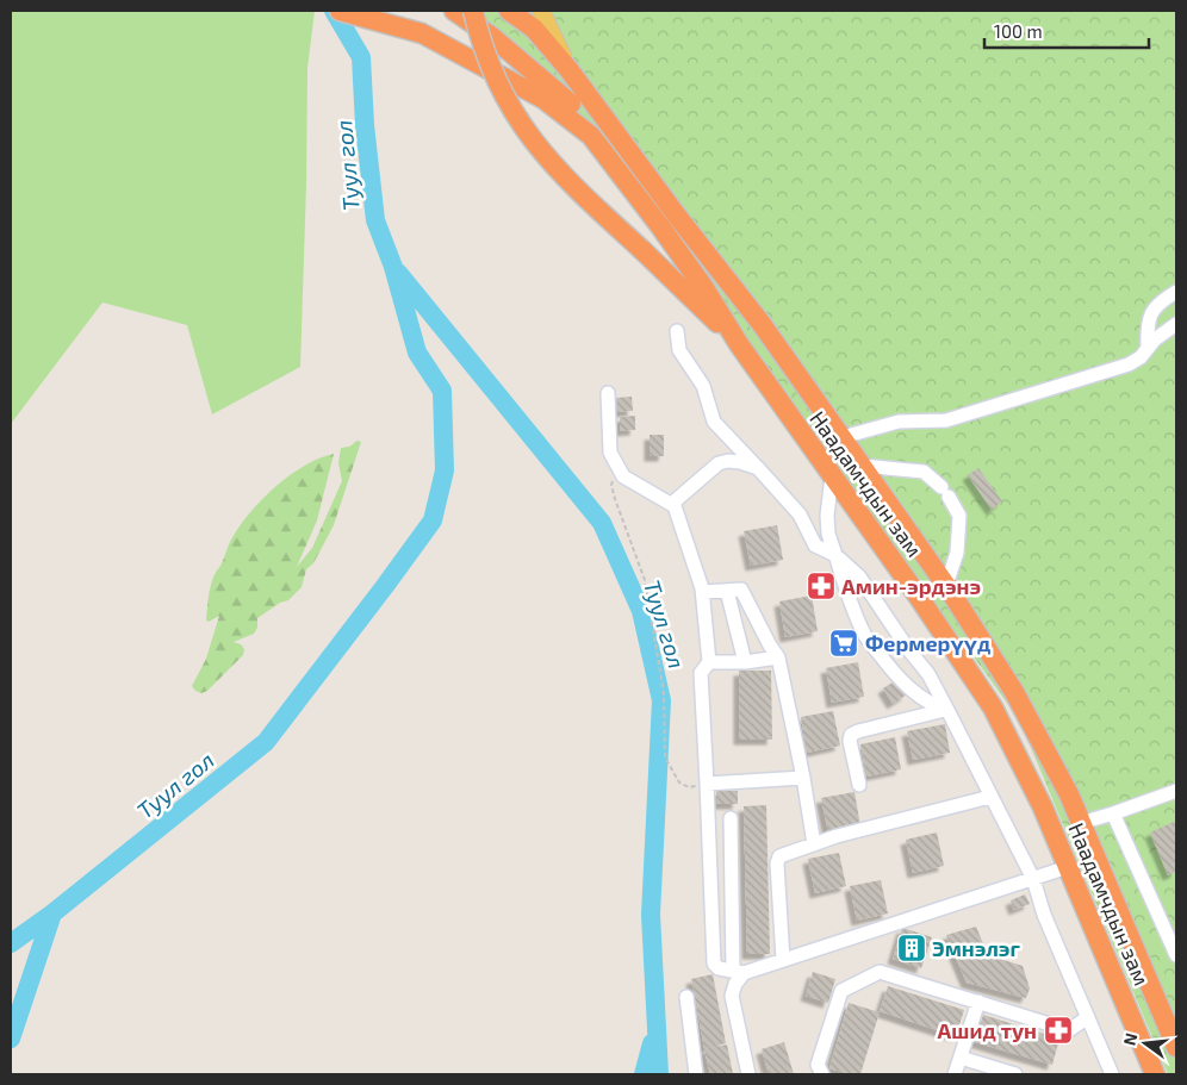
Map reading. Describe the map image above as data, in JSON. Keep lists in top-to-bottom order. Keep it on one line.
{"streets":{"highway":["Наадамчдын зам"]},"water":["Туул гол"],"places":{"pharmacy":["Амин-эрдэнэ","Ашид тун"],"supermarket":["Фермерүүд"],"building":["Эмнэлэг"]},"scale_bar":"100 m","north":"left"}
